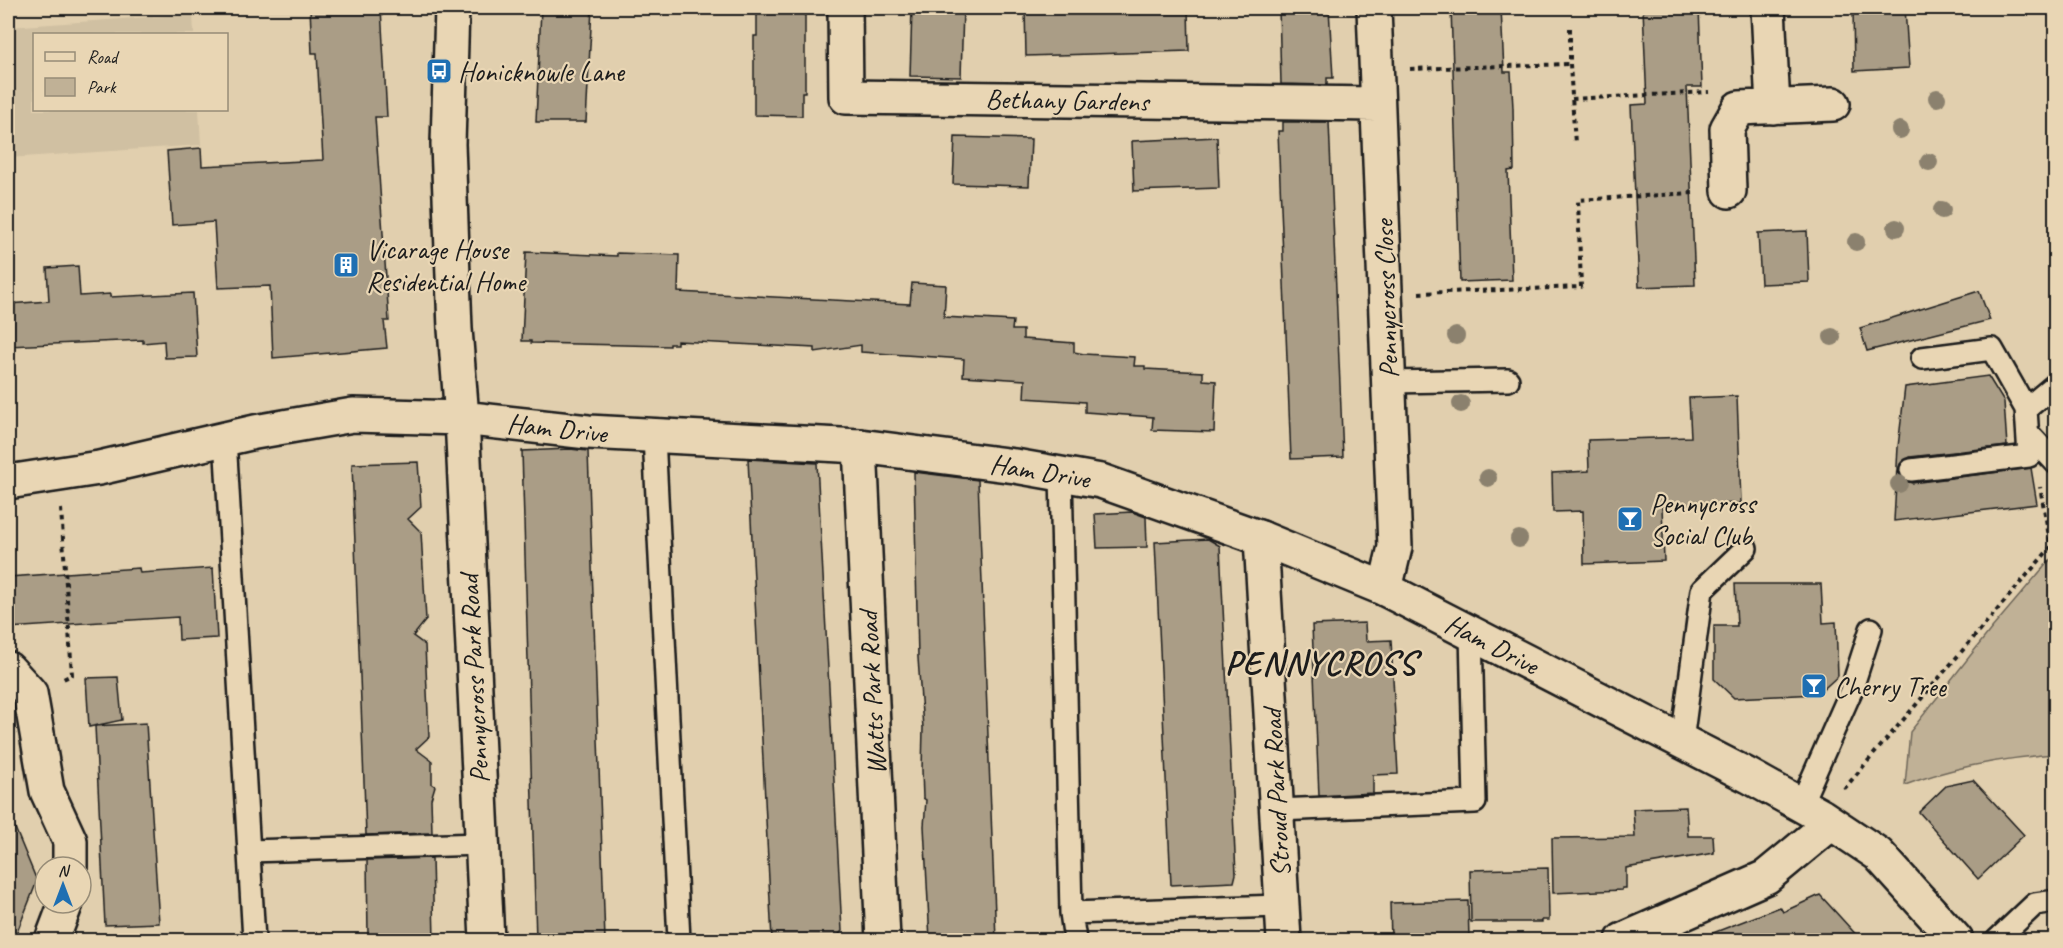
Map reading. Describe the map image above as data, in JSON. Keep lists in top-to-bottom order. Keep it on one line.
{"streets":{"street":["Bethany Gardens","Pennycross Close","Ham Drive","Pennycross Park Road","Watts Park Road","Stroud Park Road"]},"crossings":[["Bethany Gardens","Pennycross Close"],["Pennycross Close","Ham Drive"],["Ham Drive","Pennycross Park Road"],["Ham Drive","Watts Park Road"],["Ham Drive","Stroud Park Road"]],"districts":["PENNYCROSS"],"places":{"bus stop":["Honicknowle Lane"],"building":["Vicarage House Residential Home"],"bar":["Pennycross Social Club","Cherry Tree"]},"legend":["Road","Park"],"north":"top"}
